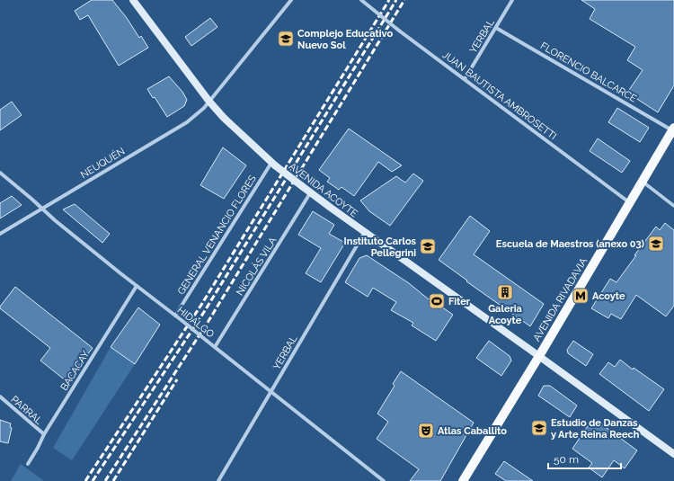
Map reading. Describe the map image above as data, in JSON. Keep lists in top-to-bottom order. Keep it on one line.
{"streets":{"main road":["AVENIDA ACOYTE","AVENIDA RIVADAVIA"],"street":["YERBAL","FLORENCIO BALCARCE","JUAN BAUTISTA AMBROSETTI","NEUQUÉN","GENERAL VENANCIO FLORES","NICOLÁS VILA","HIDALGO","BACACAY","PARRAL"]},"crossings":[["YERBAL","FLORENCIO BALCARCE"],["YERBAL","JUAN BAUTISTA AMBROSETTI"],["YERBAL","AVENIDA ACOYTE"],["YERBAL","HIDALGO"],["FLORENCIO BALCARCE","AVENIDA RIVADAVIA"],["JUAN BAUTISTA AMBROSETTI","AVENIDA RIVADAVIA"],["NEUQUÉN","AVENIDA ACOYTE"],["NEUQUÉN","HIDALGO"],["AVENIDA ACOYTE","GENERAL VENANCIO FLORES"],["AVENIDA ACOYTE","NICOLÁS VILA"],["AVENIDA ACOYTE","AVENIDA RIVADAVIA"],["GENERAL VENANCIO FLORES","HIDALGO"],["NICOLÁS VILA","HIDALGO"],["HIDALGO","BACACAY"],["BACACAY","PARRAL"]],"places":{"school or university":["Complejo Educativo Nuevo Sol","Escuela de Maestros (anexo 03)","Instituto Carlos Pellegrini","Estudio de Danzas y Arte Reina Reech"],"building":["Galeria Acoyte"],"metro station":["Acoyte"],"sports":["Fiter"],"theatre":["Atlas Caballito"]},"scale_bar":"50 m"}
